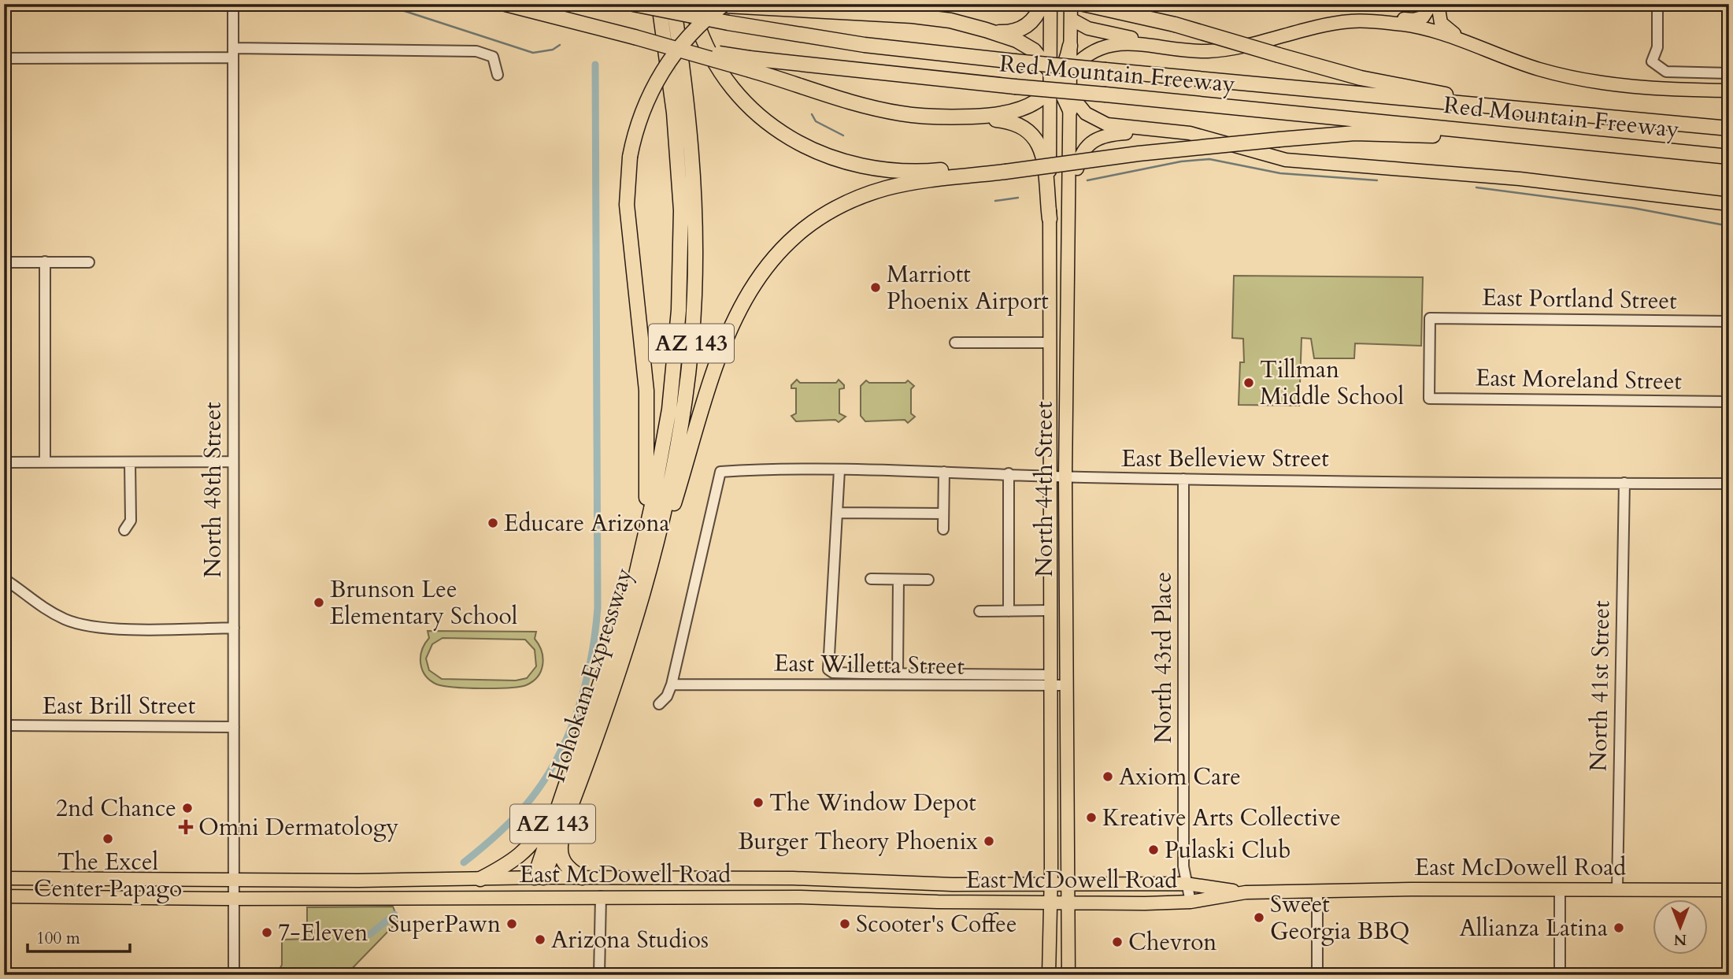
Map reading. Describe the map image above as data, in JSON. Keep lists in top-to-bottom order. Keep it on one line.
{"streets":{"highway":["Red Mountain Freeway","AZ 143","Hohokam Expressway"],"main road":["North 44th Street","East McDowell Road"],"street":["East Portland Street","East Moreland Street","East Belleview Street","North 48th Street","North 43rd Place","East Willetta Street","North 41st Street","East Brill Street"]},"crossings":[["East Portland Street","East Moreland Street"],["East Belleview Street","North 44th Street"],["East Belleview Street","North 43rd Place"],["East Belleview Street","East Willetta Street"],["East Belleview Street","North 41st Street"],["North 44th Street","East Willetta Street"],["North 44th Street","East McDowell Road"],["North 48th Street","East Brill Street"],["North 48th Street","East McDowell Road"],["North 43rd Place","East McDowell Road"],["Hohokam Expressway","East McDowell Road"],["North 41st Street","East McDowell Road"]],"places":{"other":["Marriott Phoenix Airport","Tillman Middle School","Educare Arizona","Brunson Lee Elementary School","Axiom Care","The Window Depot","2nd Chance","Kreative Arts Collective","The Excel Center Papago","Burger Theory Phoenix","Pulaski Club","Sweet Georgia BBQ","SuperPawn","Scooter's Coffee","Allianza Latina","7-Eleven","Arizona Studios","Chevron"],"health":["Omni Dermatology"]},"scale_bar":"100 m","north":"bottom"}
